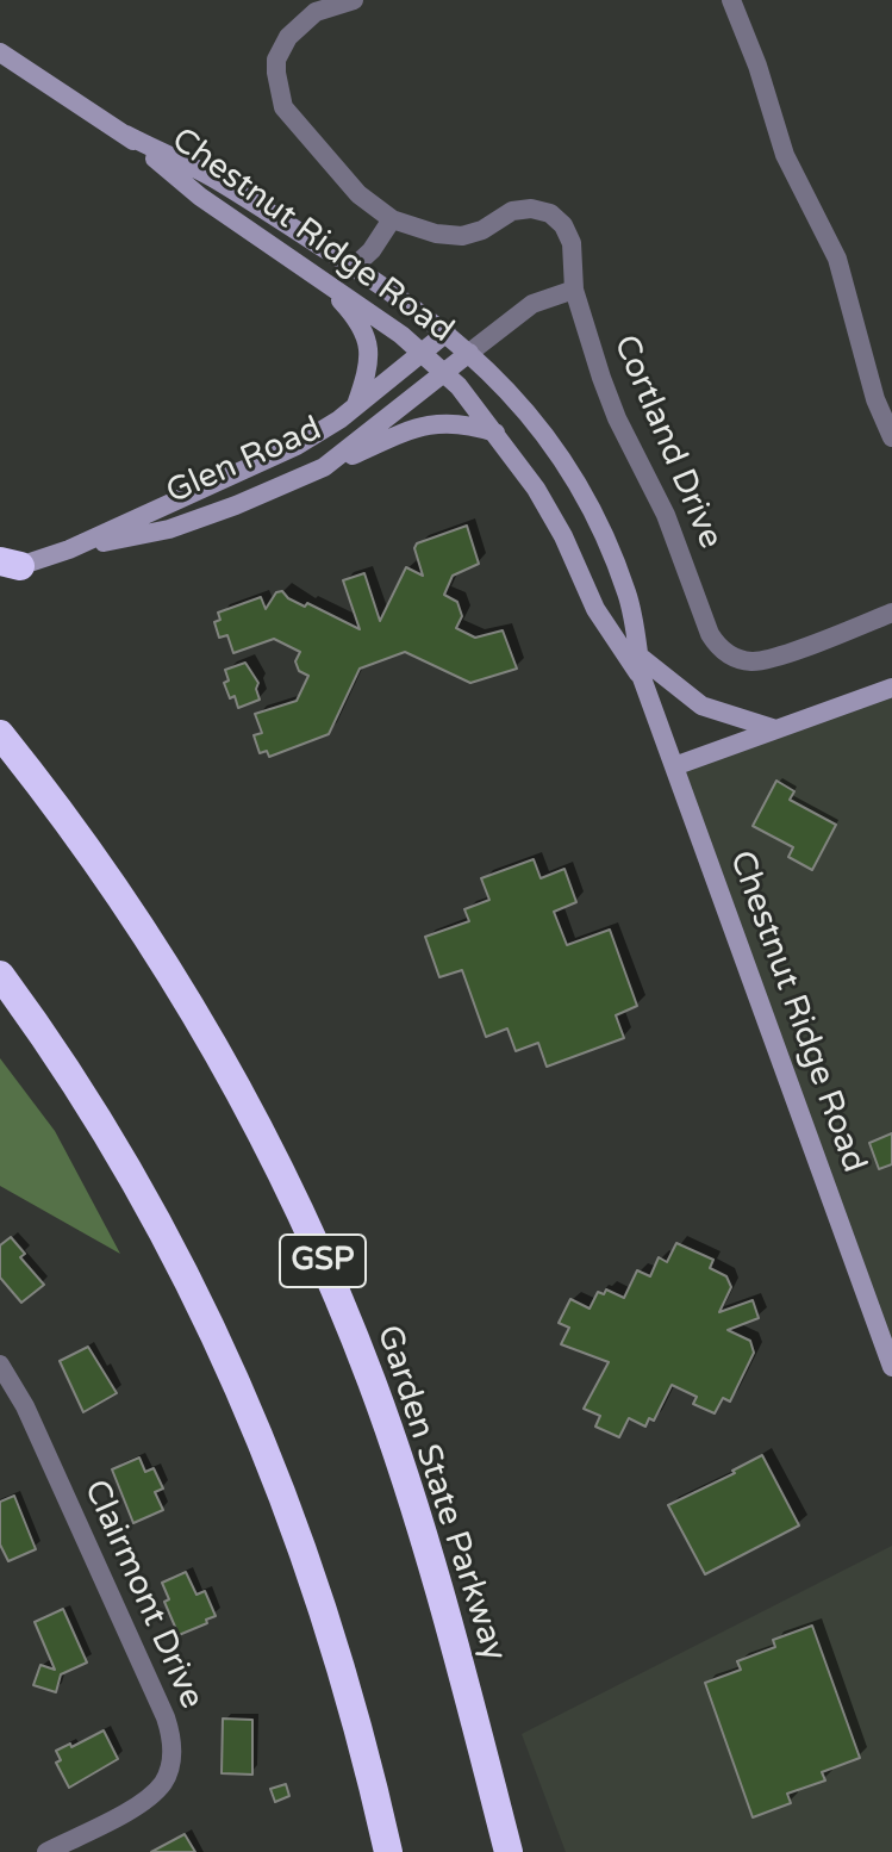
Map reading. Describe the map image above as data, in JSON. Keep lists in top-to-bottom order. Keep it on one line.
{"streets":{"highway":["GSP","Garden State Parkway"],"main road":["Chestnut Ridge Road","Glen Road"],"street":["Cortland Drive","Clairmont Drive"]},"crossings":[["Chestnut Ridge Road","Glen Road"]]}
